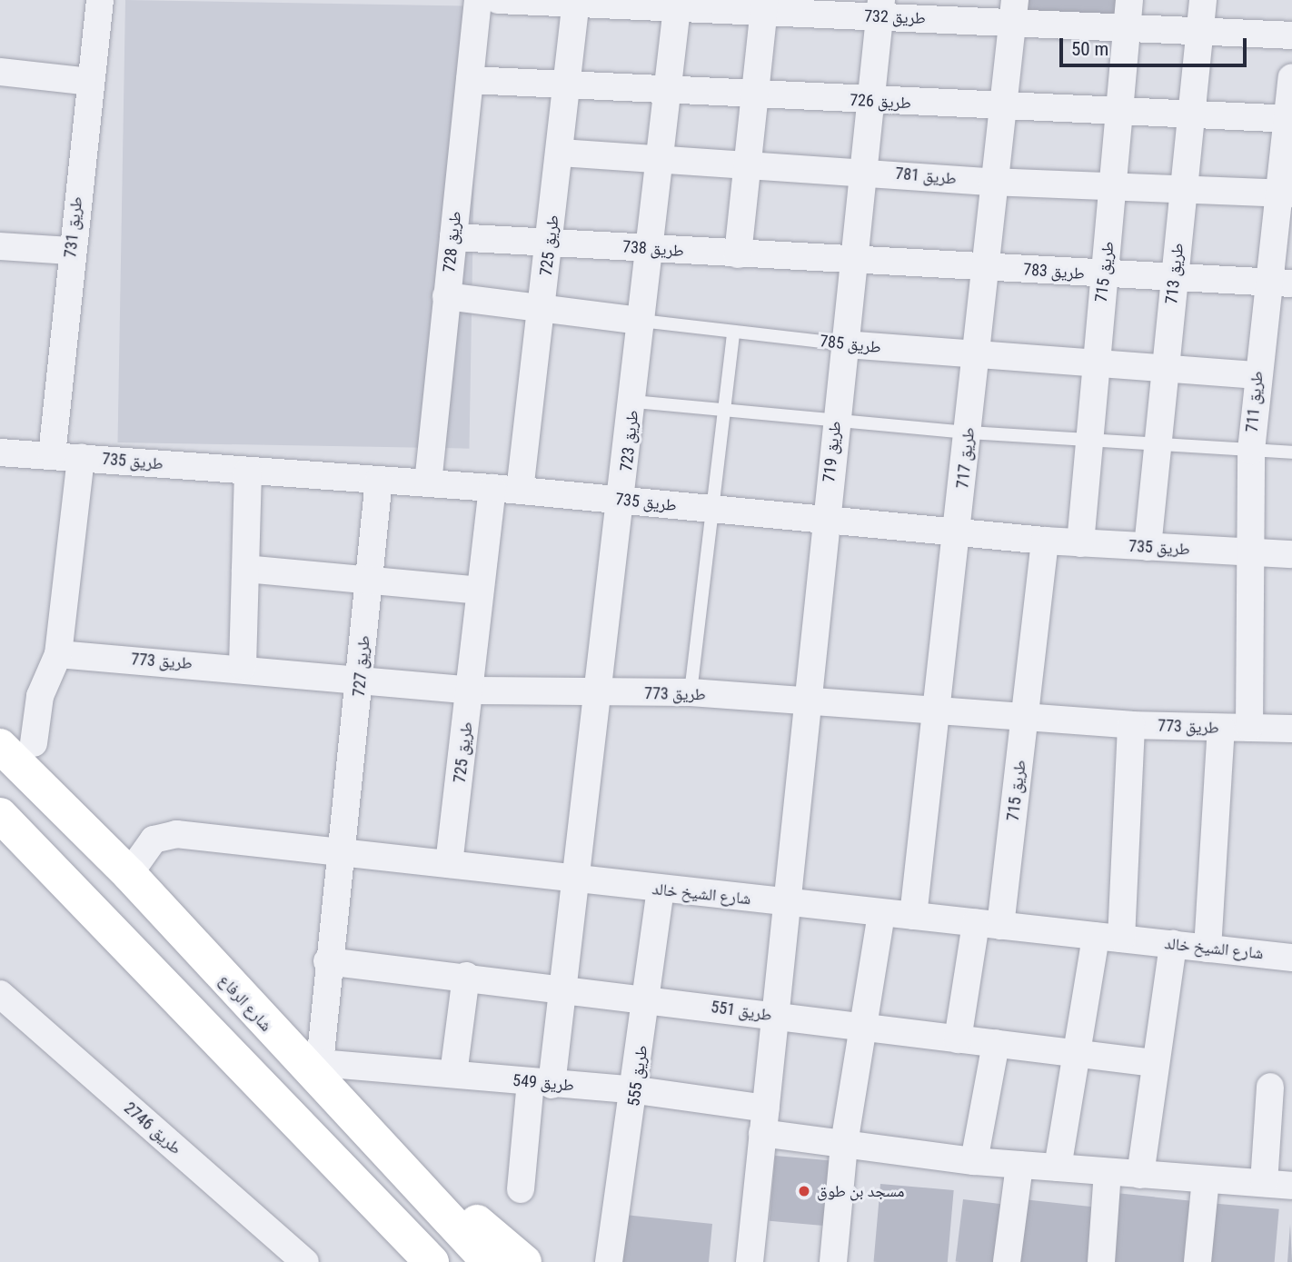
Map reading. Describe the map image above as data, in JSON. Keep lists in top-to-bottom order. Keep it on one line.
{"streets":{"main road":["شارع الرفاع"],"street":["طريق 732","طريق 726","طريق 781","طريق 731","طريق 728","طريق 725","طريق 738","طريق 783","طريق 715","طريق 713","طريق 785","طريق 711","طريق 723","طريق 719","طريق 717","طريق 735","طريق 773","طريق 727","شارع الشيخ خالد","طريق 551","طريق 555","طريق 549","طريق 2746"]},"crossings":[["طريق 732","طريق 725"],["طريق 732","طريق 715"],["طريق 732","طريق 713"],["طريق 732","طريق 723"],["طريق 732","طريق 719"],["طريق 732","طريق 717"],["طريق 726","طريق 728"],["طريق 726","طريق 725"],["طريق 726","طريق 715"],["طريق 726","طريق 713"],["طريق 726","طريق 711"],["طريق 726","طريق 723"],["طريق 726","طريق 719"],["طريق 726","طريق 717"],["طريق 781","طريق 725"],["طريق 781","طريق 715"],["طريق 781","طريق 713"],["طريق 781","طريق 711"],["طريق 781","طريق 723"],["طريق 781","طريق 719"],["طريق 781","طريق 717"],["طريق 731","طريق 735"],["طريق 728","طريق 738"],["طريق 728","طريق 785"],["طريق 728","طريق 735"],["طريق 725","طريق 738"],["طريق 725","طريق 785"],["طريق 725","طريق 735"],["طريق 725","طريق 773"],["طريق 725","شارع الشيخ خالد"],["طريق 738","طريق 783"],["طريق 738","طريق 723"],["طريق 738","طريق 719"],["طريق 783","طريق 715"],["طريق 783","طريق 713"],["طريق 783","طريق 711"],["طريق 783","طريق 719"],["طريق 783","طريق 717"],["طريق 715","طريق 785"],["طريق 715","طريق 735"],["طريق 715","طريق 773"],["طريق 715","شارع الشيخ خالد"],["طريق 715","طريق 551"],["طريق 713","طريق 785"],["طريق 713","طريق 735"],["طريق 785","طريق 711"],["طريق 785","طريق 723"],["طريق 785","طريق 719"],["طريق 785","طريق 717"],["طريق 711","طريق 735"],["طريق 711","طريق 773"],["طريق 723","طريق 735"],["طريق 723","طريق 773"],["طريق 723","شارع الشيخ خالد"],["طريق 723","طريق 551"],["طريق 723","طريق 549"],["طريق 719","طريق 735"],["طريق 719","طريق 773"],["طريق 719","شارع الشيخ خالد"],["طريق 719","طريق 551"],["طريق 719","طريق 549"],["طريق 717","طريق 735"],["طريق 717","طريق 773"],["طريق 717","شارع الشيخ خالد"],["طريق 735","طريق 727"],["طريق 773","طريق 727"],["طريق 727","شارع الشيخ خالد"],["طريق 727","طريق 551"],["طريق 727","طريق 549"],["شارع الشيخ خالد","شارع الرفاع"],["شارع الشيخ خالد","طريق 555"],["طريق 551","طريق 555"],["طريق 555","طريق 549"]],"places":["مسجد بن طوق"],"scale_bar":"50 m"}
